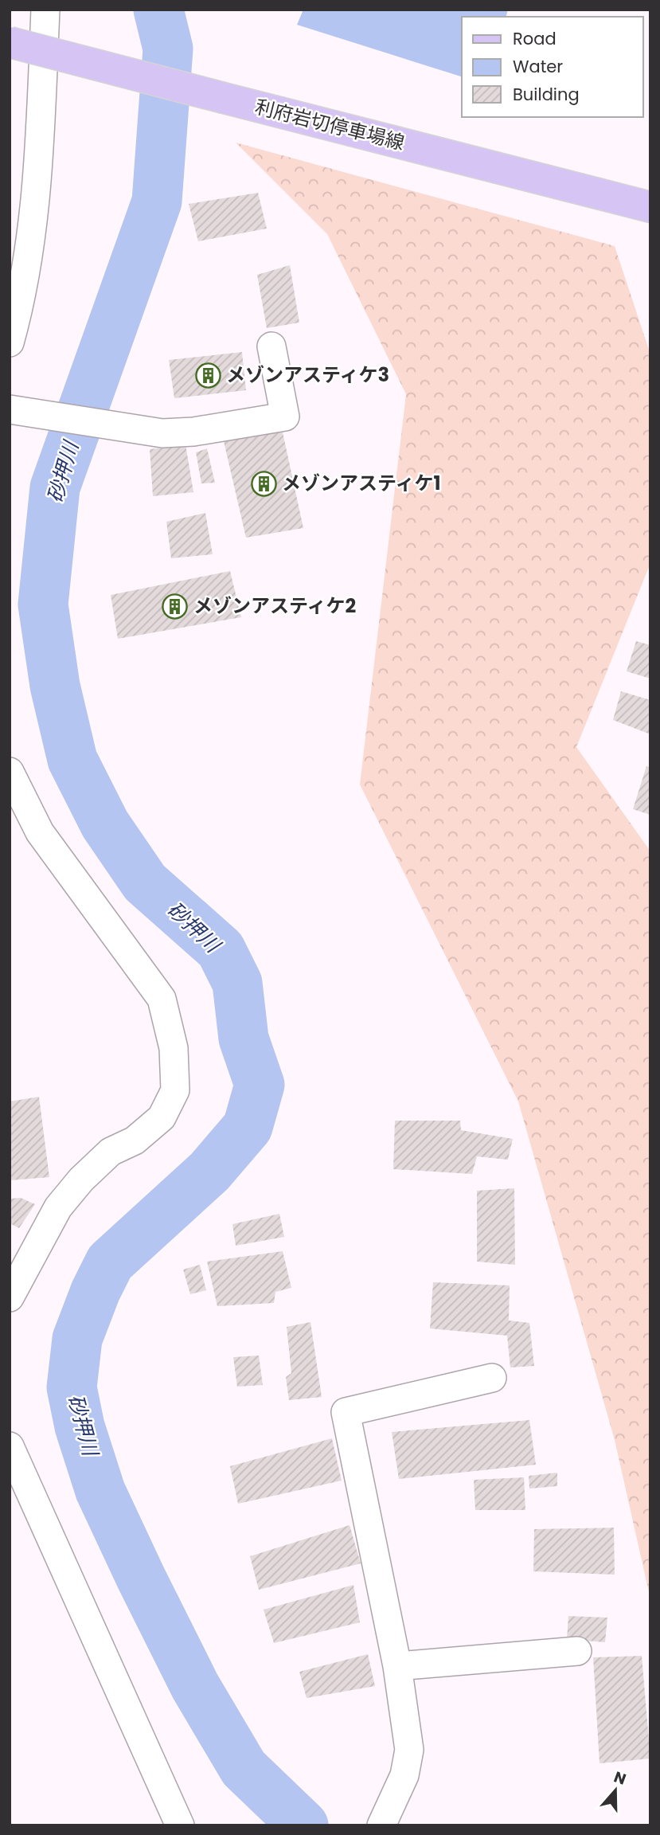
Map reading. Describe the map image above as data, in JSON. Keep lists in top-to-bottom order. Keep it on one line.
{"streets":{"main road":["利府岩切停車場線"]},"water":["砂押川"],"places":{"building":["メゾンアスティケ3","メゾンアスティケ1","メゾンアスティケ2"]},"legend":["Road","Water","Building"],"north":"top"}
